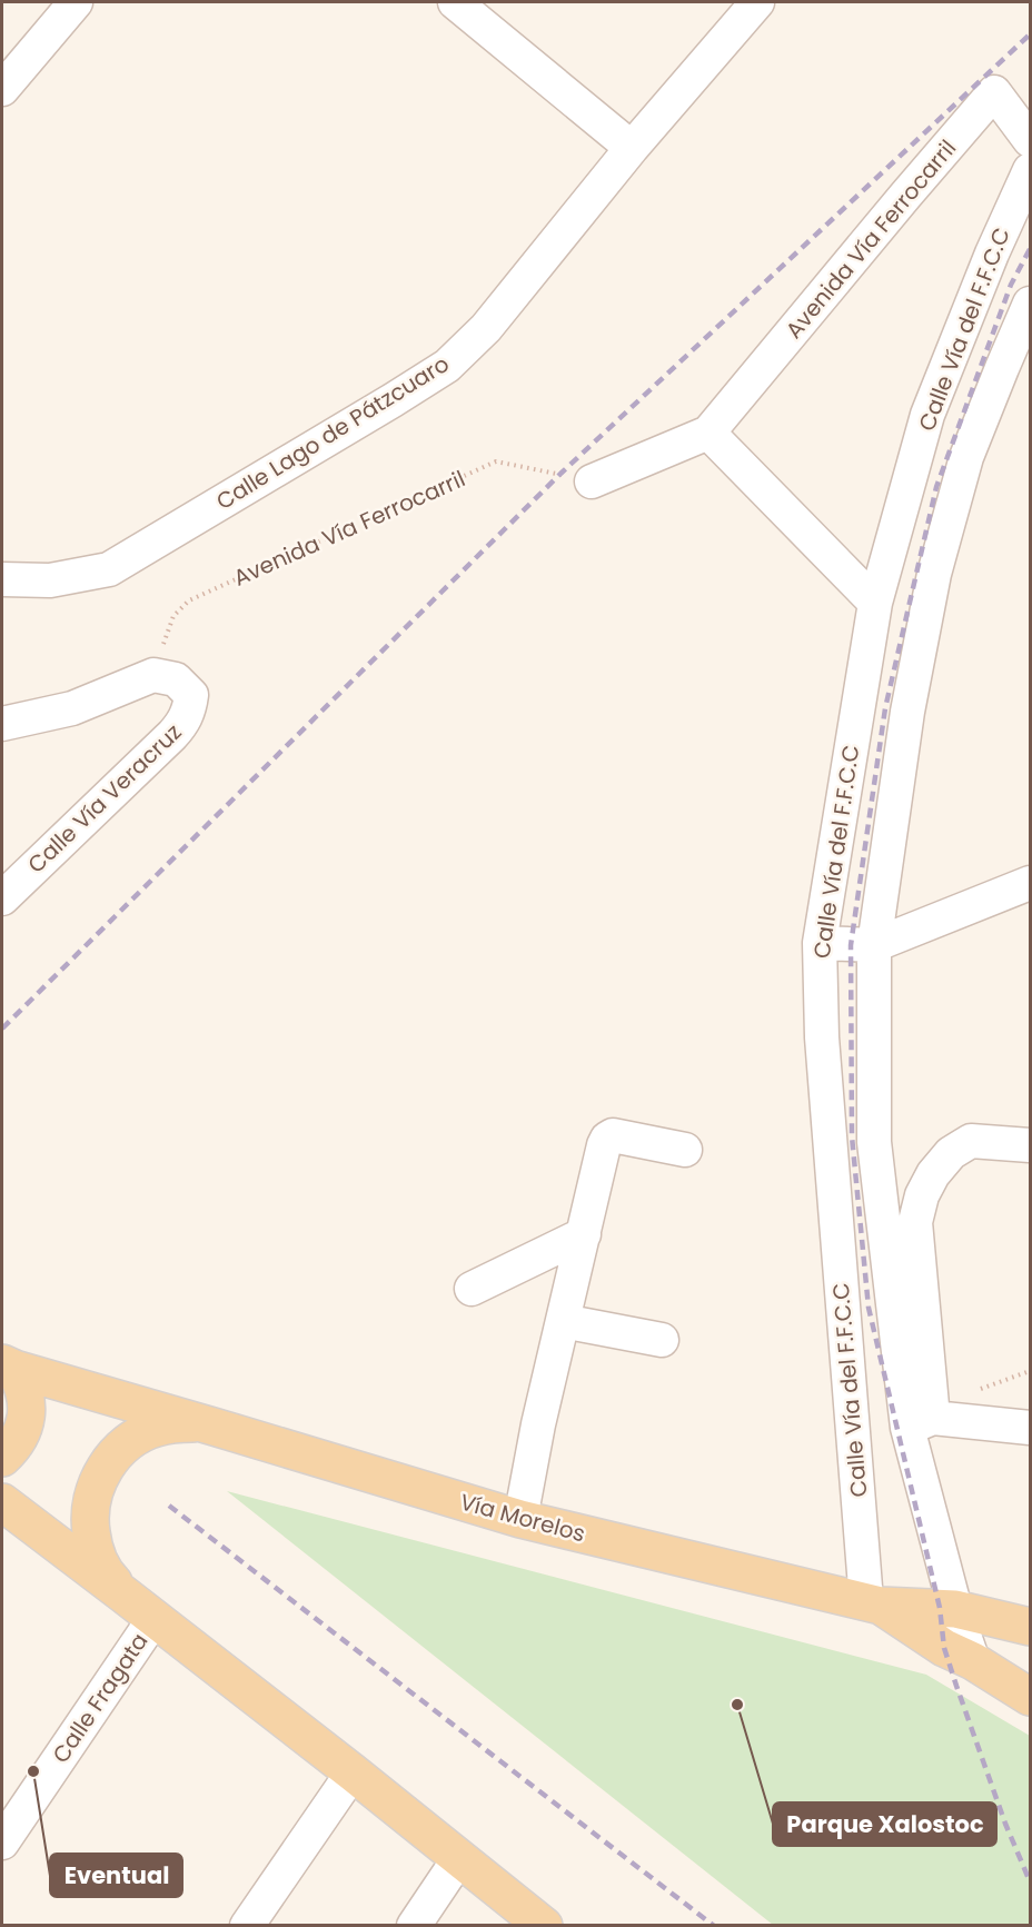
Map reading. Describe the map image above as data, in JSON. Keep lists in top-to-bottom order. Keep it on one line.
{"streets":{"main road":["Vía Morelos"],"street":["Avenida Vía Ferrocarril","Calle Vía del F.F.C.C","Calle Lago de Pátzcuaro","Calle Vía Veracruz","Calle Fragata"]},"crossings":[["Avenida Vía Ferrocarril","Calle Vía Veracruz"],["Calle Vía del F.F.C.C","Vía Morelos"]],"places":["Parque Xalostoc","Eventual"]}
